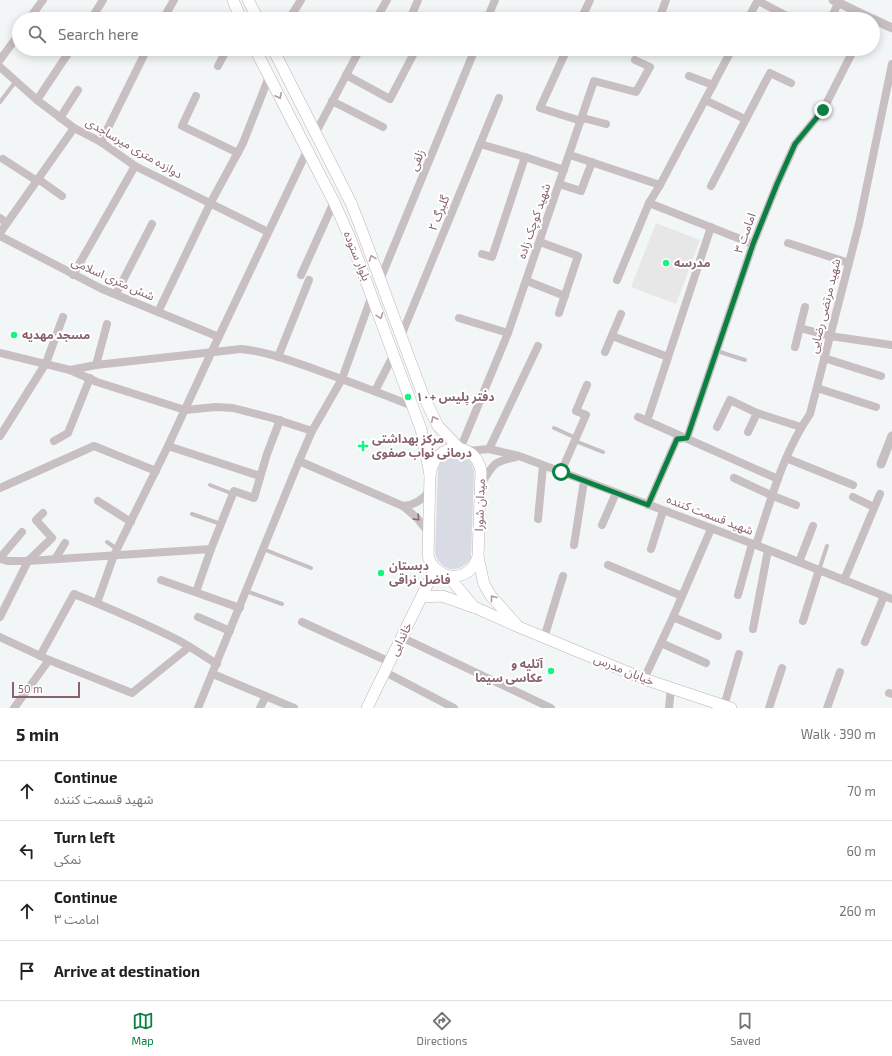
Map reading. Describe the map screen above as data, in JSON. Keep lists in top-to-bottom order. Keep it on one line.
{"streets":{"main road":["بلوار ستوده","میدان شورا","خاندایی","خیابان مدرس"],"street":["دوازده متری میرساجدی","زلفی","گلبرگ ۲","شهید کوچک زاده","امامت ۳","شش متری اسلامی","شهید مرتضی رضایی","شهید قسمت کننده"]},"crossings":[["زلفی","بلوار ستوده"],["گلبرگ ۲","بلوار ستوده"],["شهید کوچک زاده","بلوار ستوده"],["شهید کوچک زاده","میدان شورا"],["شهید کوچک زاده","شهید قسمت کننده"],["بلوار ستوده","میدان شورا"],["بلوار ستوده","شهید قسمت کننده"],["شهید مرتضی رضایی","شهید قسمت کننده"],["میدان شورا","شهید قسمت کننده"],["میدان شورا","خیابان مدرس"],["خاندایی","خیابان مدرس"]],"places":{"other":["مدرسه","مسجد مهدیه","دفتر پلیس +۱۰","دبستان فاضل نراقی","آتلیه و عکاسی سیما"],"health":["مرکز بهداشتی درمانی نواب صفوی"]},"scale_bar":"50 m","page":{"search":"Search here","scale":"50 m","heading":["5 min","Walk · 390 m"],"list":[["Continue","شهید قسمت کننده","70 m"],["Turn left","نمکی","60 m"],["Continue","امامت ۳","260 m"],"Arrive at destination"],"nav":["Map","Directions","Saved"]}}
